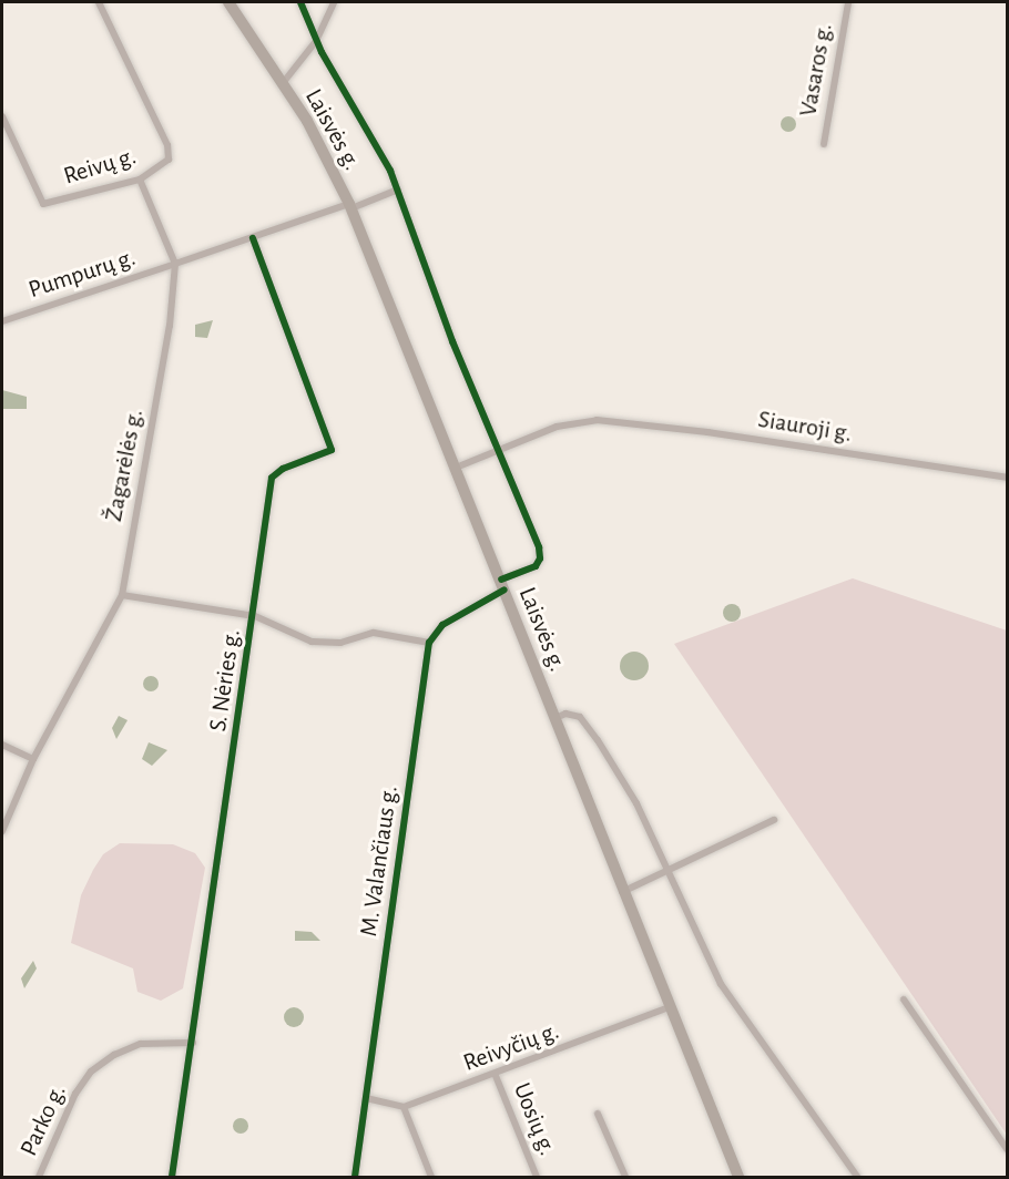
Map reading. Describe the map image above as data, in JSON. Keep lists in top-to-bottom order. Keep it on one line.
{"streets":{"main road":["Laisvės g."],"street":["Vasaros g.","Reivų g.","Pumpurų g.","Siauroji g.","Žagarėlės g.","S. Nėries g.","M. Valančiaus g.","Reivyčių g.","Uosių g.","Parko g."]},"crossings":[["Laisvės g.","Siauroji g."],["Laisvės g.","Reivyčių g."],["Pumpurų g.","Žagarėlės g."],["S. Nėries g.","Parko g."],["Reivyčių g.","Uosių g."]]}
